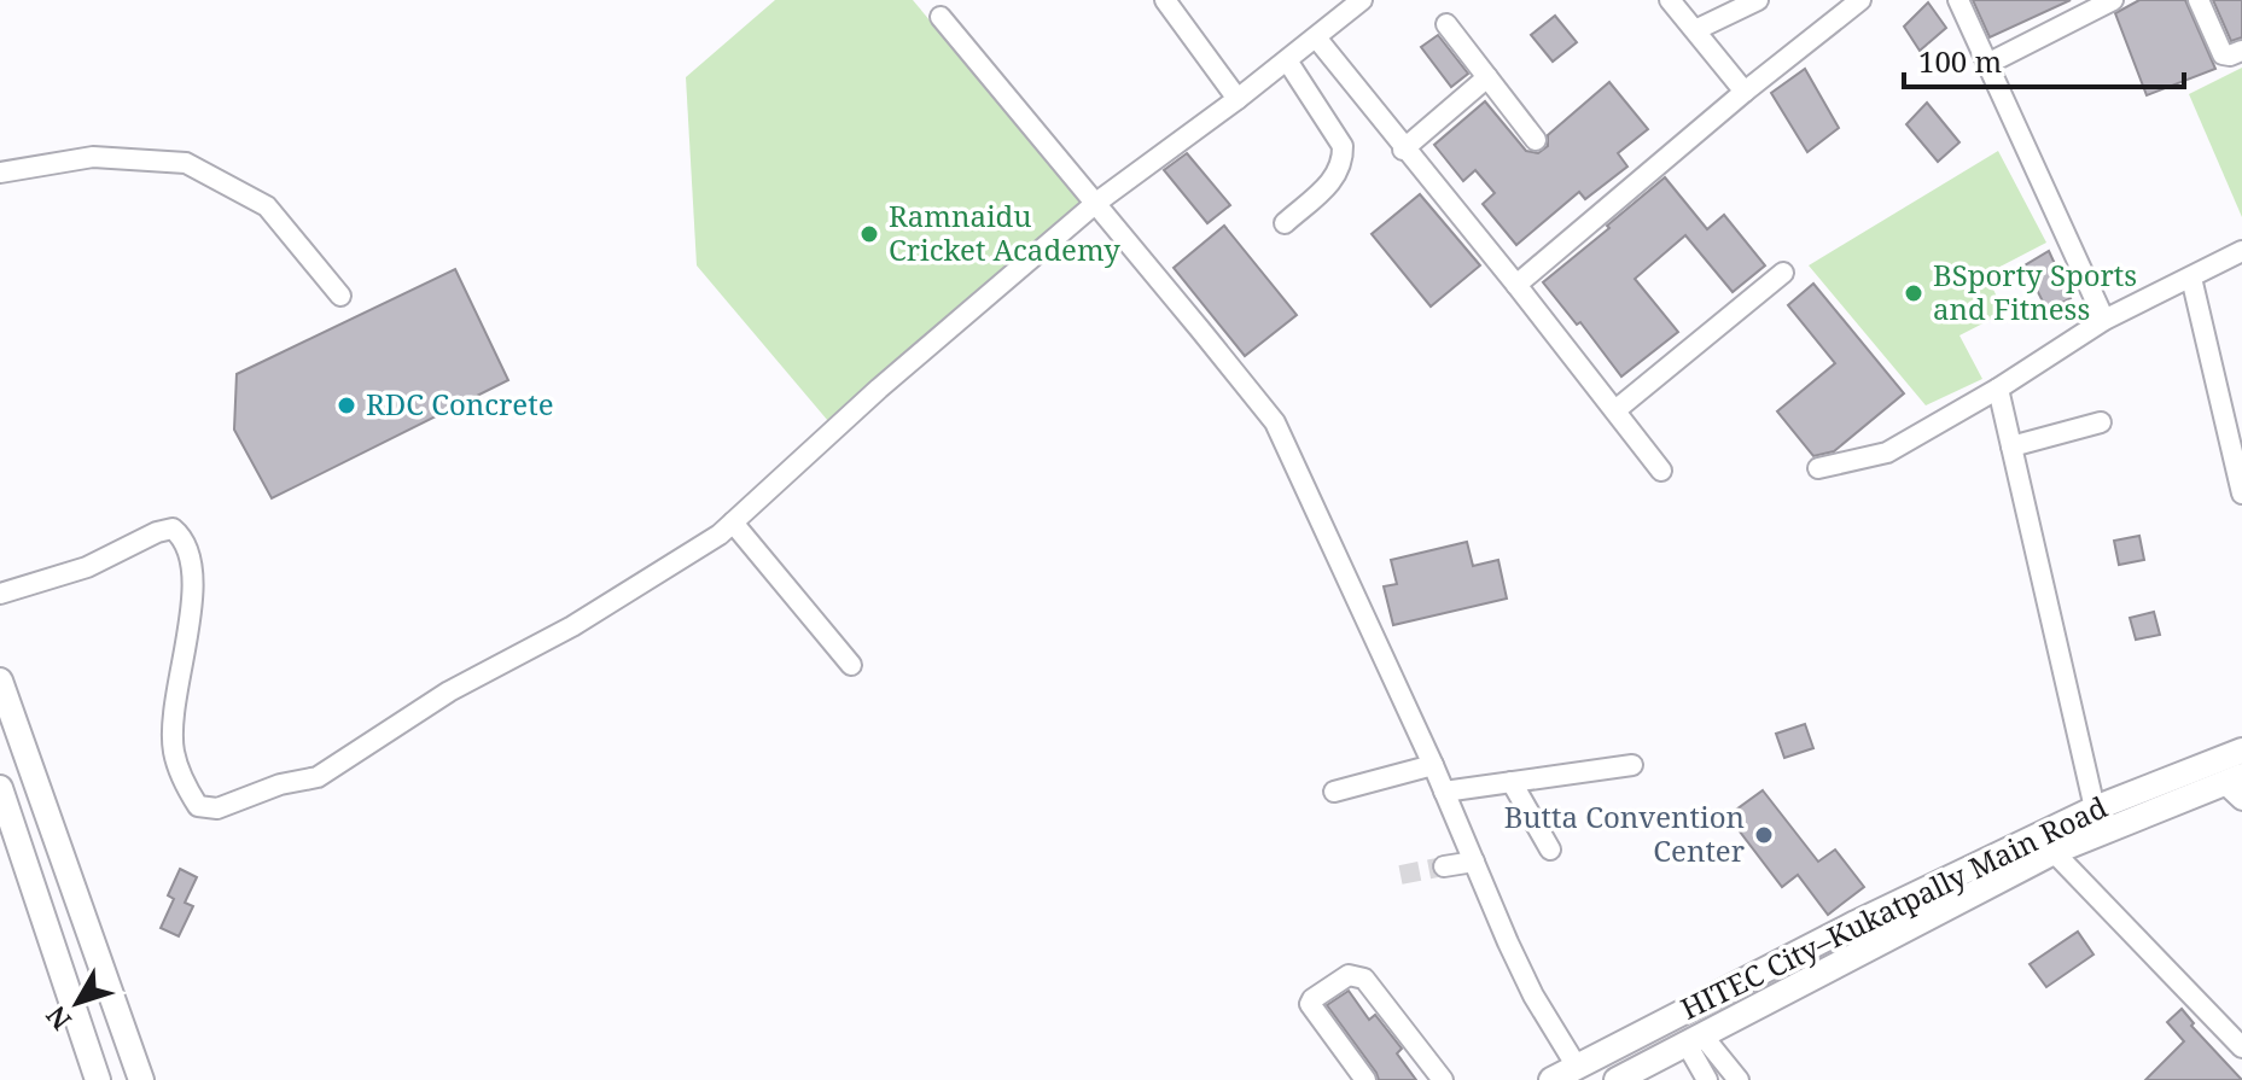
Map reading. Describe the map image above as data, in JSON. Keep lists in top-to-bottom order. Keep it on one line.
{"streets":{"main road":["HITEC City–Kukatpally Main Road"]},"places":["Ramnaidu Cricket Academy","BSporty Sports and Fitness","RDC Concrete","Butta Convention Center"],"scale_bar":"100 m","north":"bottom left"}
